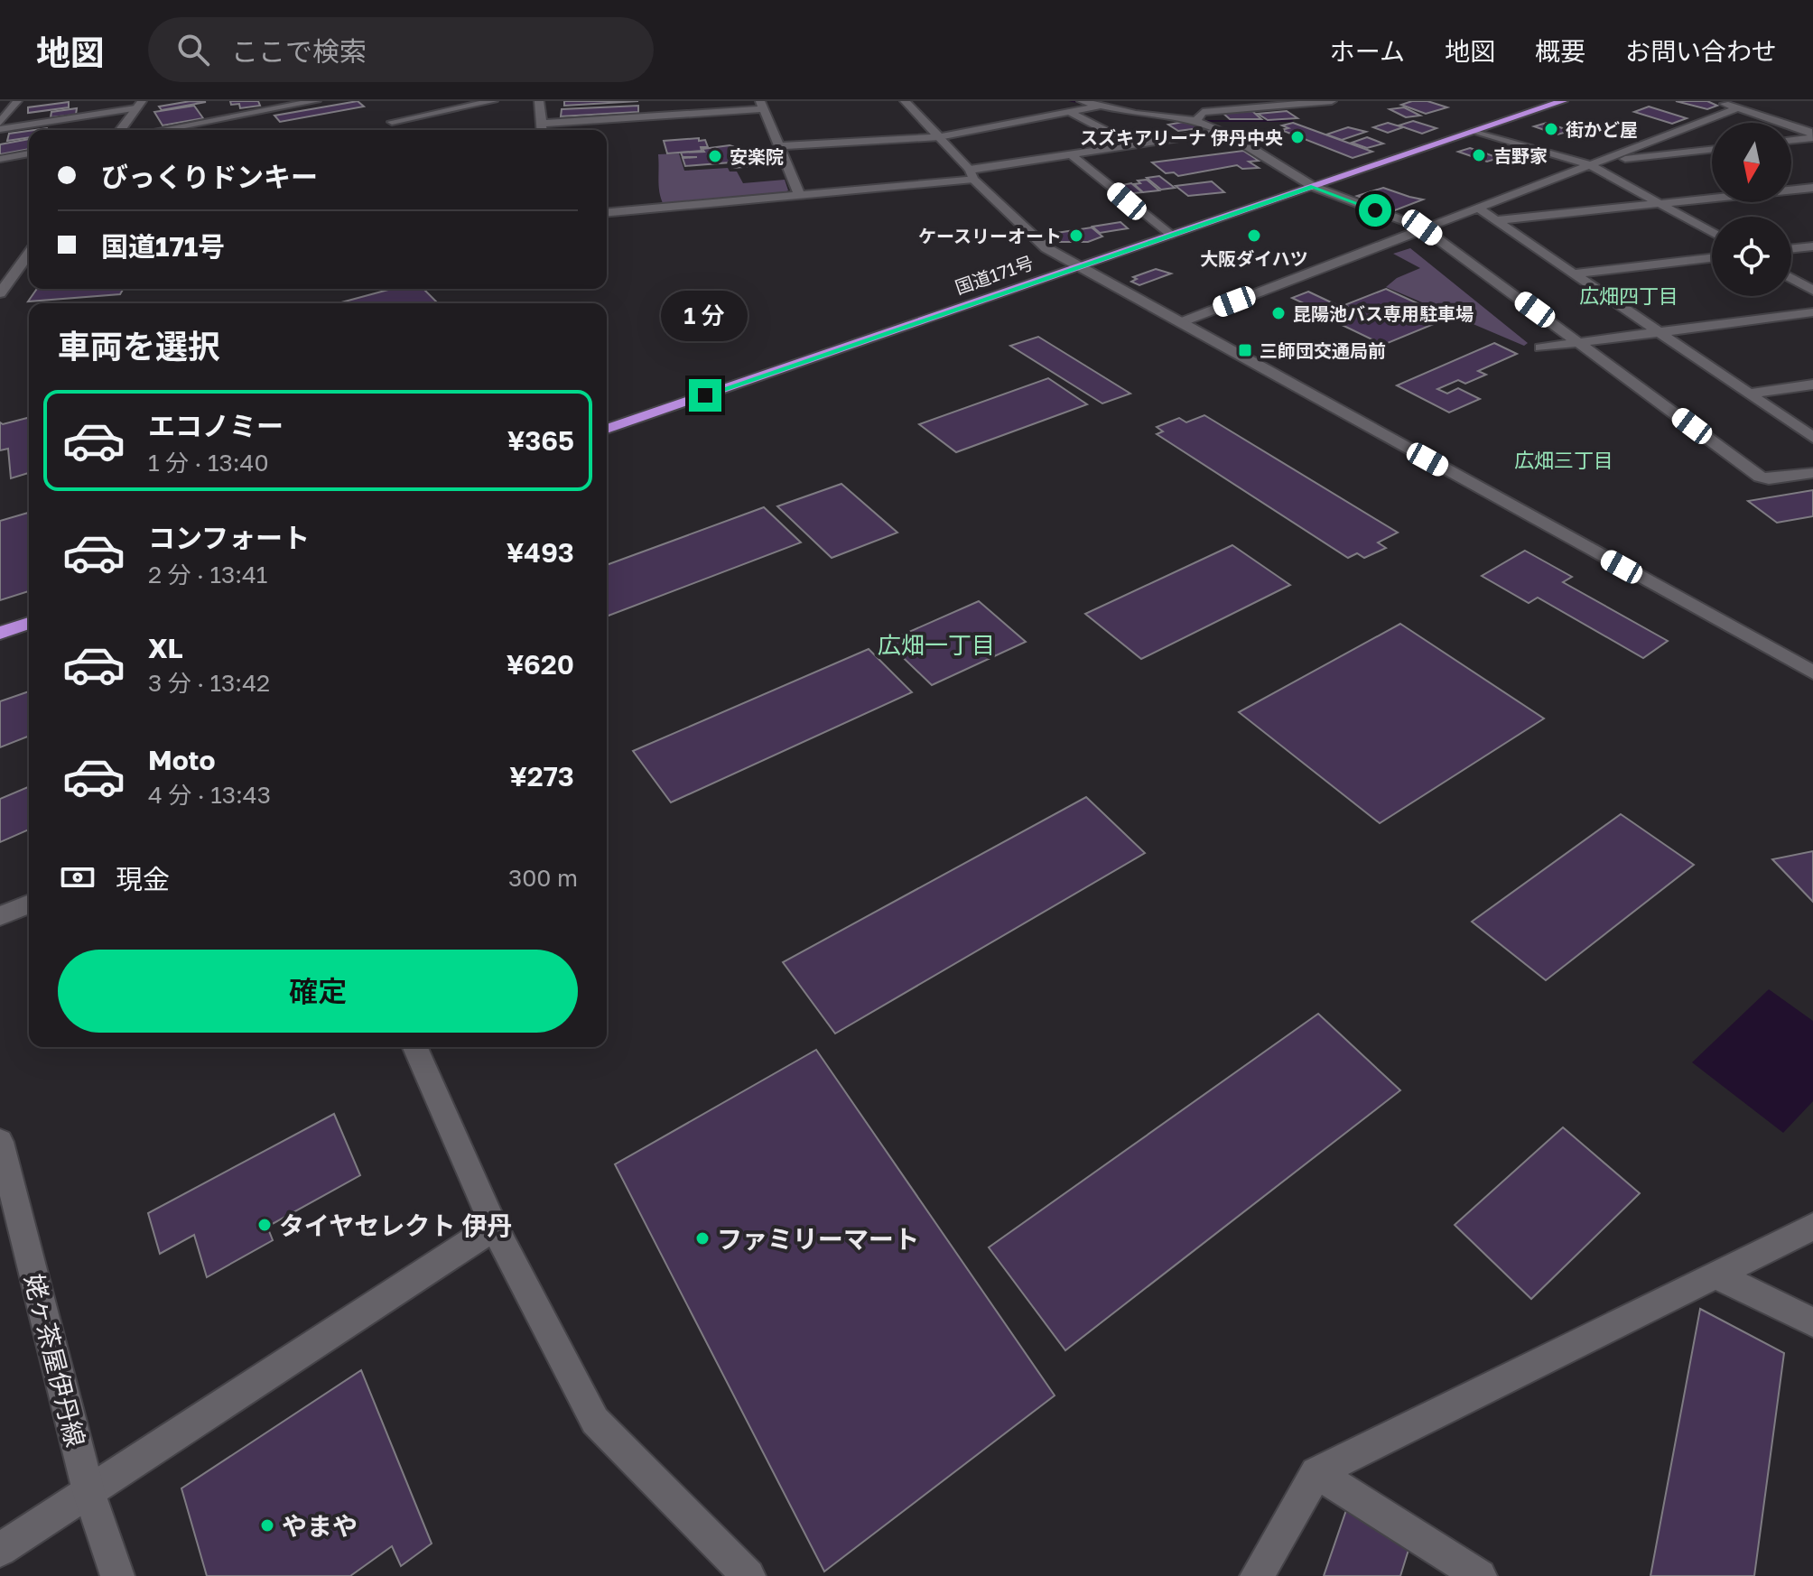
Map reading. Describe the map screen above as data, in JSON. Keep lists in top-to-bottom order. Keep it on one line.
{"streets":{"highway":["国道171号"],"street":["姥ヶ茶屋伊丹線"]},"districts":["広畑四丁目","広畑三丁目","広畑一丁目"],"places":{"other":["街かど屋","スズキアリーナ 伊丹中央","吉野家","安楽院","ケースリーオート","大阪ダイハツ","昆陽池バス専用駐車場","タイヤセレクト 伊丹","ファミリーマート","やまや"],"transit":["三師団交通局前"]},"north":"bottom","page":{"header":"地図","search":"ここで検索","nav":["ホーム","地図","概要","お問い合わせ"],"banner":["びっくりドンキー","国道171号"],"bubble":"1 分","heading":"車両を選択","list":[{"name":"エコノミー","note":"1 分 · 13:40","value":"¥365"},{"name":"コンフォート","note":"2 分 · 13:41","value":"¥493"},{"name":"XL","note":"3 分 · 13:42","value":"¥620"},{"name":"Moto","note":"4 分 · 13:43","value":"¥273"}],"pay":["現金","300 m"],"buttons":"確定"}}
